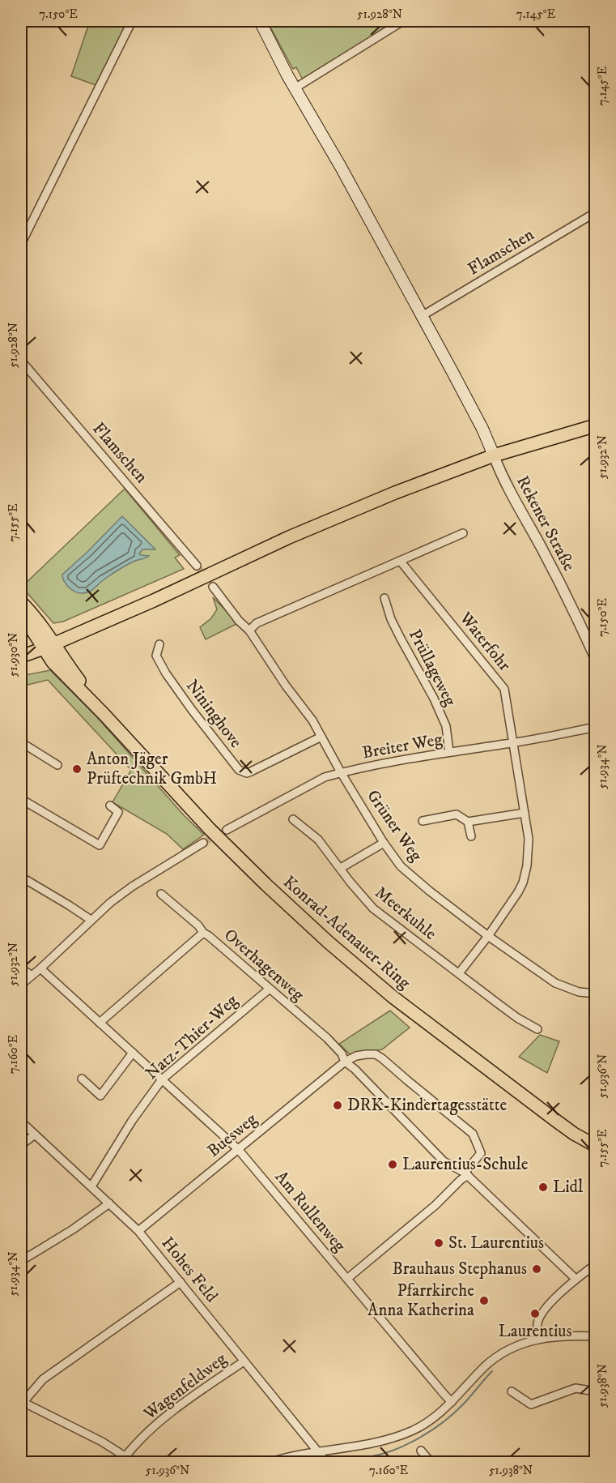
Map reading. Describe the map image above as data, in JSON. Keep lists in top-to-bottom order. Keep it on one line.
{"streets":{"main road":["Konrad-Adenauer-Ring"],"street":["Flamschen","Rekener Straße","Waterfohr","Prüllageweg","Nininghove","Breiter Weg","Grüner Weg","Meerkuhle","Overhagenweg","Natz-Thier-Weg","Buesweg","Am Rullenweg","Hohes Feld","Wagenfeldweg"]},"crossings":[["Waterfohr","Breiter Weg"],["Waterfohr","Grüner Weg"],["Prüllageweg","Breiter Weg"],["Nininghove","Grüner Weg"],["Breiter Weg","Grüner Weg"],["Overhagenweg","Natz-Thier-Weg"],["Overhagenweg","Buesweg"],["Natz-Thier-Weg","Am Rullenweg"],["Natz-Thier-Weg","Hohes Feld"],["Buesweg","Am Rullenweg"],["Buesweg","Hohes Feld"],["Hohes Feld","Wagenfeldweg"]],"places":["Anton Jäger Prüftechnik GmbH","DRK-Kindertagesstätte","Laurentius-Schule","Lidl","St. Laurentius","Brauhaus Stephanus","Pfarrkirche Anna Katherina","Laurentius"],"coordinates":["7.150°E","51.928°N","7.145°E","51.932°N","7.155°E","51.930°N","51.934°N","7.160°E","51.936°N","51.938°N"]}
